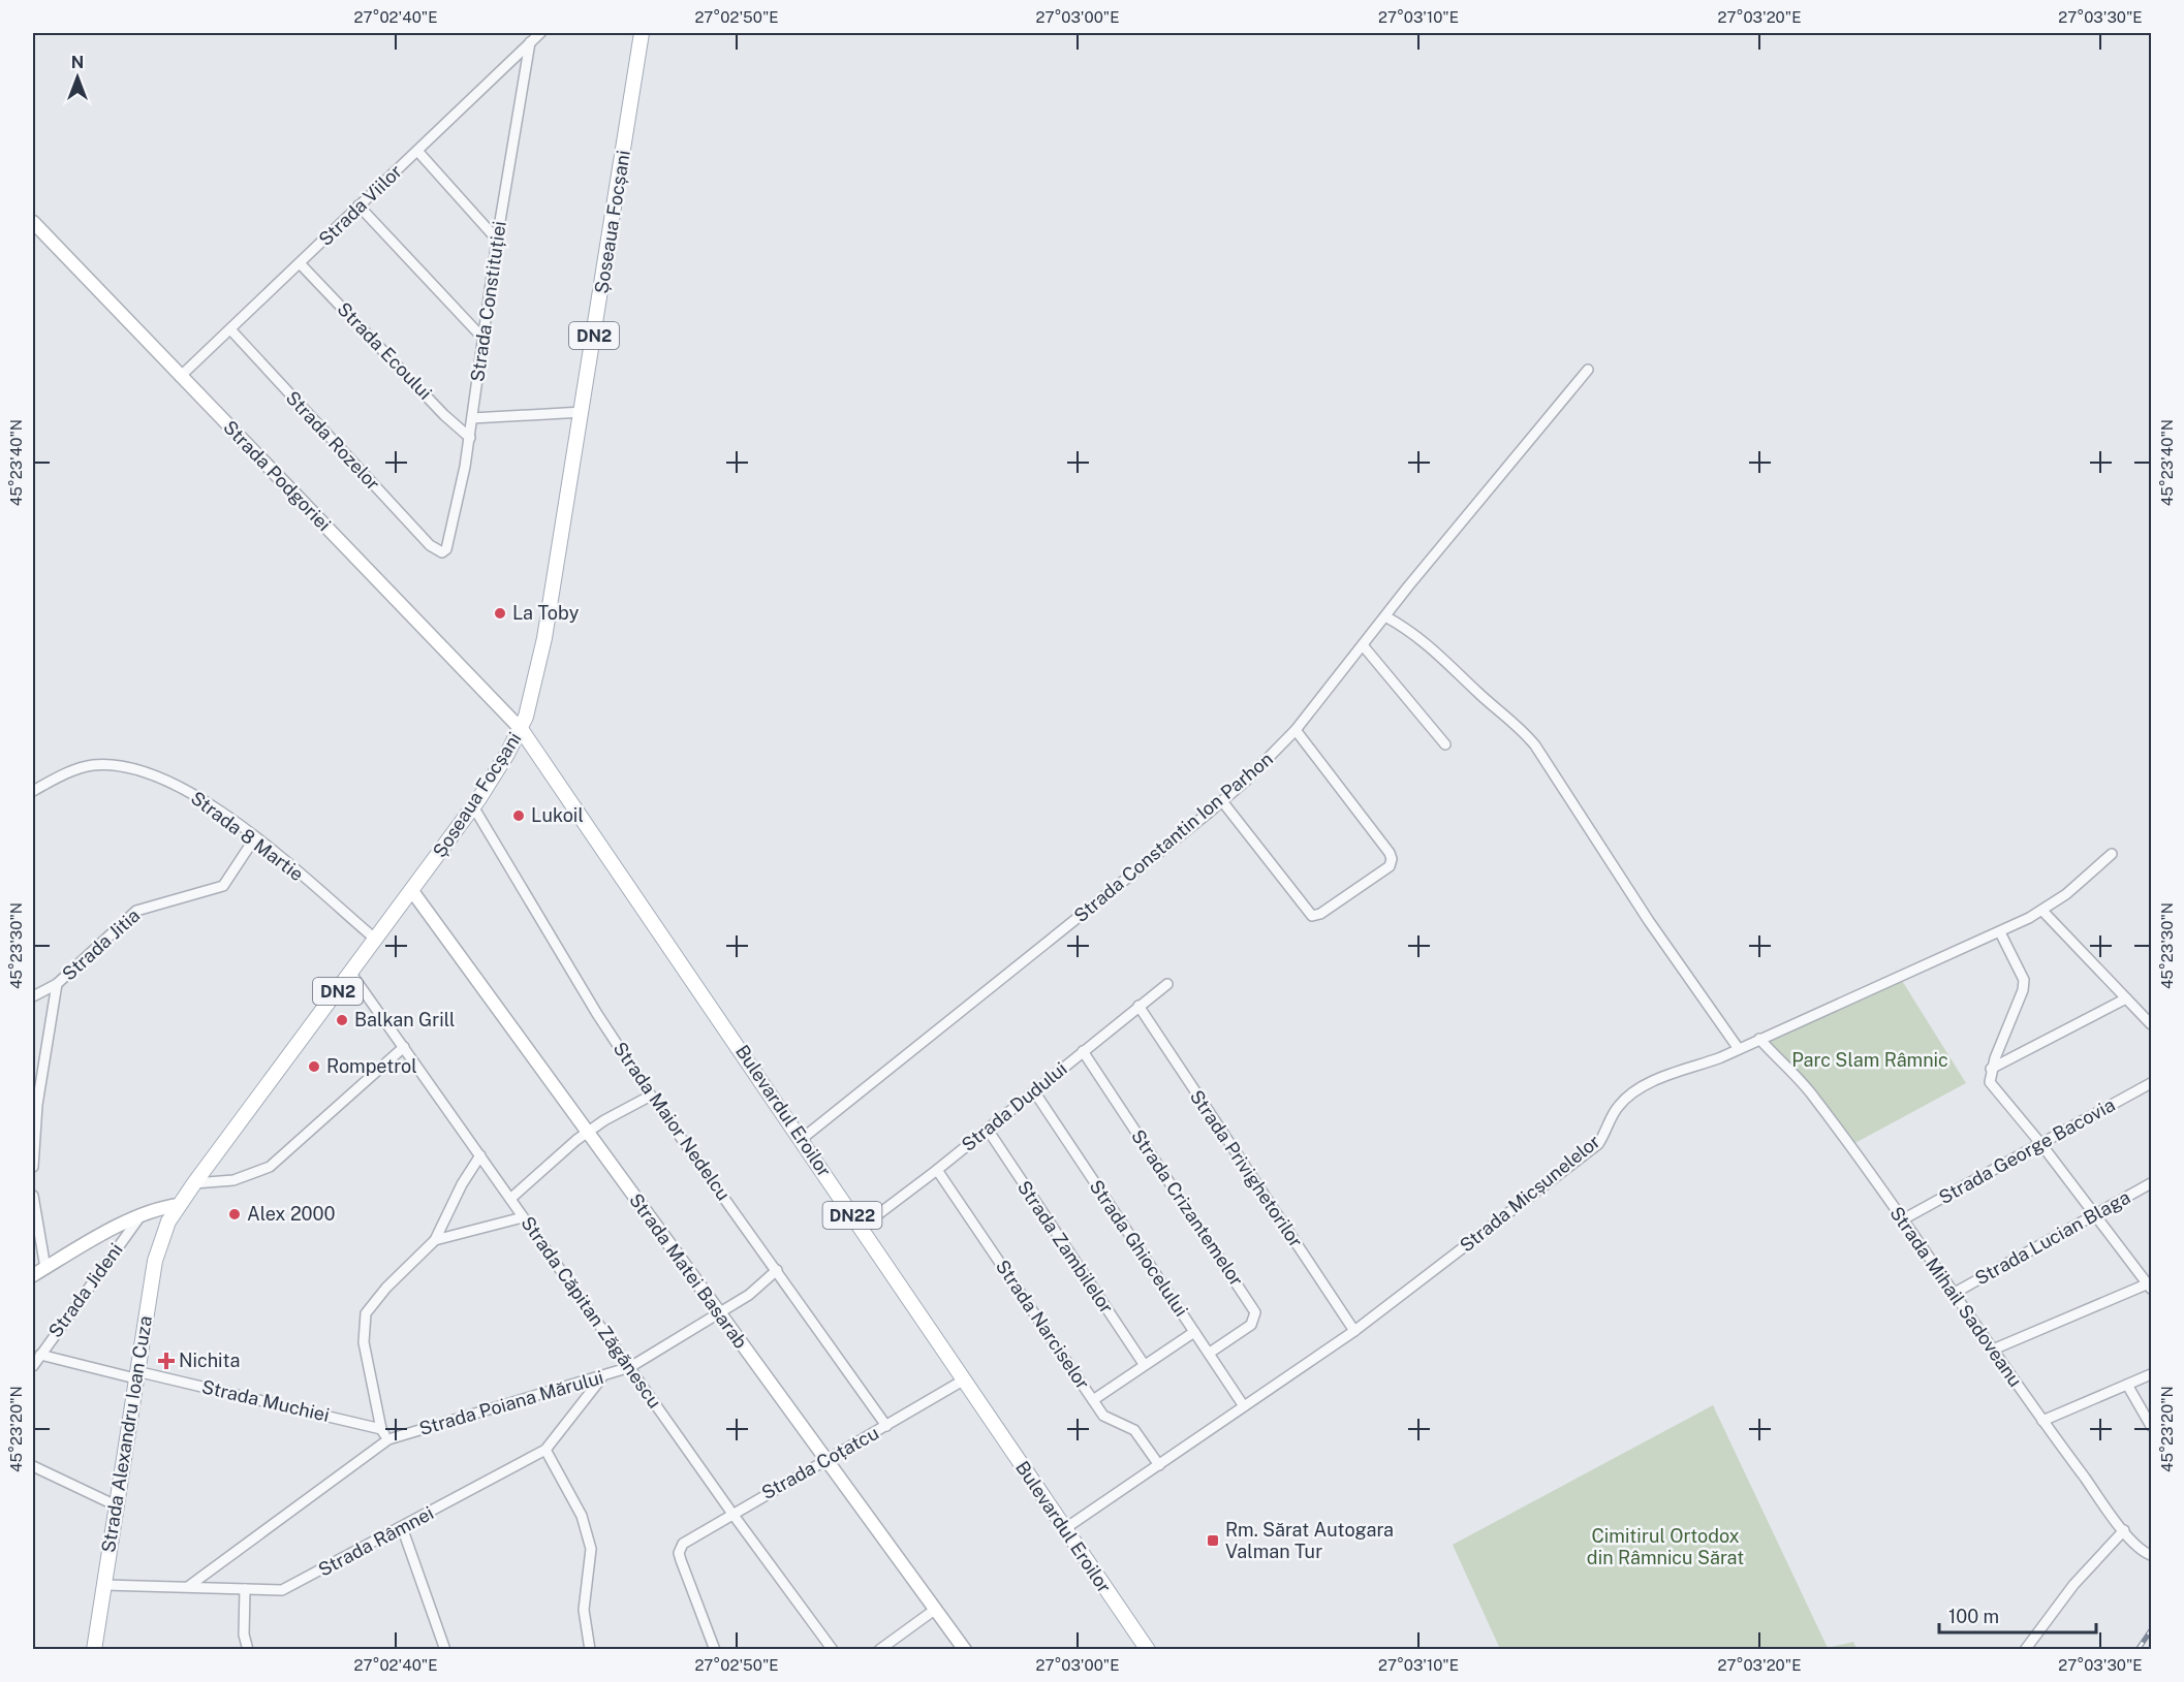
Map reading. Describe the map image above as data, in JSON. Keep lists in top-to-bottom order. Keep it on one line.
{"streets":{"main road":["Șoseaua Focșani","DN2","Bulevardul Eroilor","DN22","Strada Alexandru Ioan Cuza"],"street":["Strada Viilor","Strada Constituției","Strada Ecoului","Strada Rozelor","Strada Podgoriei","Strada 8 Martie","Strada Constantin Ion Parhon","Strada Jitia","Strada Dudului","Strada Maior Nedelcu","Strada George Bacovia","Strada Privighetorilor","Strada Micșunelelor","Strada Crizantemelor","Strada Lucian Blaga","Strada Zambilelor","Strada Ghiocelului","Strada Matei Basarab","Strada Jideni","Strada Mihail Sadoveanu","Strada Căpitan Zăgănescu","Strada Narciselor","Strada Muchiei","Strada Poiana Mărului","Strada Coțatcu","Strada Râmnei"]},"crossings":[["Strada Viilor","Strada Constituției"],["Strada Viilor","Strada Ecoului"],["Strada Viilor","Strada Rozelor"],["Strada Viilor","Strada Podgoriei"],["Șoseaua Focșani","Strada Podgoriei"],["Șoseaua Focșani","Strada 8 Martie"],["Șoseaua Focșani","Bulevardul Eroilor"],["Șoseaua Focșani","Strada Maior Nedelcu"],["Șoseaua Focșani","Strada Matei Basarab"],["Șoseaua Focșani","Strada Căpitan Zăgănescu"],["Șoseaua Focșani","Strada Alexandru Ioan Cuza"],["Strada Constituției","Strada Ecoului"],["Strada Constituției","Strada Rozelor"],["Strada Podgoriei","Bulevardul Eroilor"],["Strada 8 Martie","Strada Jitia"],["Strada Constantin Ion Parhon","Bulevardul Eroilor"],["Strada Dudului","Bulevardul Eroilor"],["Strada Dudului","Strada Privighetorilor"],["Strada Dudului","Strada Crizantemelor"],["Strada Dudului","Strada Zambilelor"],["Strada Dudului","Strada Ghiocelului"],["Strada Dudului","Strada Narciselor"],["Bulevardul Eroilor","Strada Micșunelelor"],["Bulevardul Eroilor","Strada Coțatcu"],["Strada Maior Nedelcu","Strada Poiana Mărului"],["Strada Maior Nedelcu","Strada Coțatcu"],["Strada George Bacovia","Strada Mihail Sadoveanu"],["Strada Privighetorilor","Strada Micșunelelor"],["Strada Micșunelelor","Strada Ghiocelului"],["Strada Micșunelelor","Strada Mihail Sadoveanu"],["Strada Micșunelelor","Strada Narciselor"],["Strada Crizantemelor","Strada Ghiocelului"],["Strada Lucian Blaga","Strada Mihail Sadoveanu"],["Strada Matei Basarab","Strada Poiana Mărului"],["Strada Matei Basarab","Strada Coțatcu"],["Strada Jideni","Strada Muchiei"],["Strada Căpitan Zăgănescu","Strada Poiana Mărului"],["Strada Căpitan Zăgănescu","Strada Coțatcu"],["Strada Muchiei","Strada Alexandru Ioan Cuza"],["Strada Poiana Mărului","Strada Râmnei"],["Strada Alexandru Ioan Cuza","Strada Râmnei"]],"parks":["Parc Slam Râmnic","Cimitirul Ortodox din Râmnicu Sărat"],"places":{"other":["La Toby","Lukoil","Balkan Grill","Rompetrol","Alex 2000"],"health":["Nichita"],"transit":["Rm. Sărat Autogara Valman Tur"]},"scale_bar":"100 m","north":"top","coordinates":["27°02'40\"E","27°02'50\"E","27°03'00\"E","27°03'10\"E","27°03'20\"E","27°03'30\"E","45°23'40\"N","45°23'30\"N","45°23'20\"N"]}
